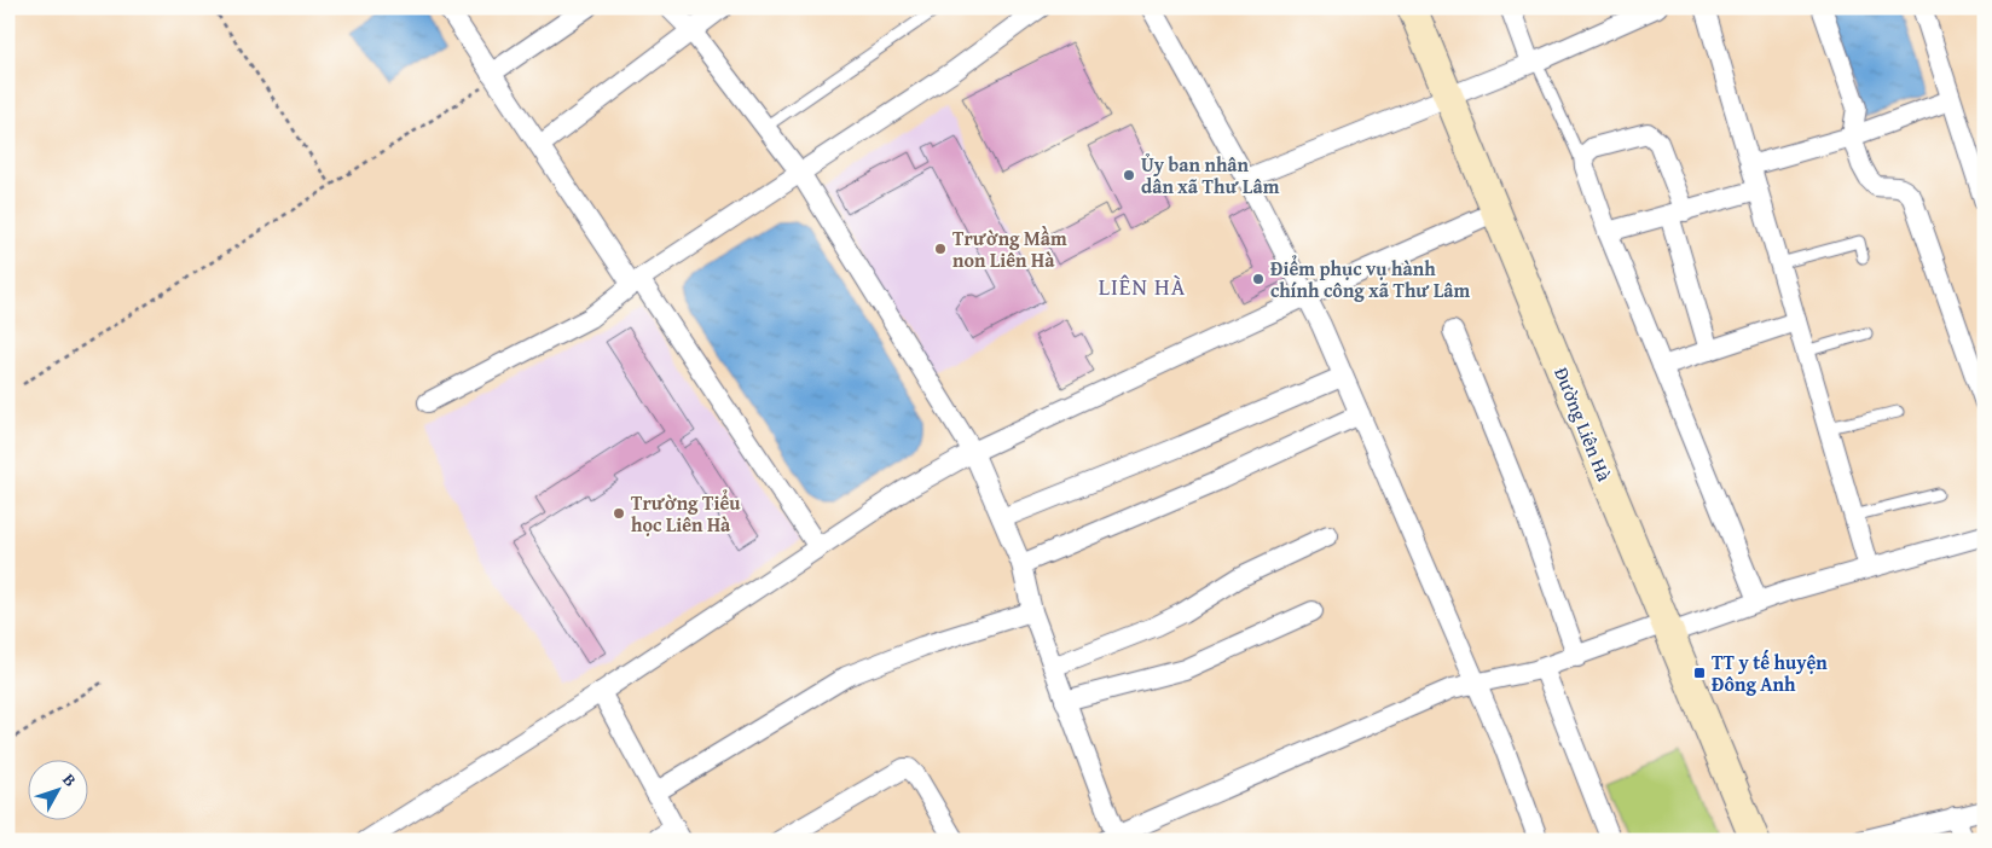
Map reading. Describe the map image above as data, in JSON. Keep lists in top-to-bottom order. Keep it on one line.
{"streets":{"main road":["Đường Liên Hà"]},"districts":["LIÊN HÀ"],"places":{"other":["Ủy ban nhân dân xã Thư Lâm","Trường Mầm non Liên Hà","Điểm phục vụ hành chính công xã Thư Lâm","Trường Tiểu học Liên Hà"],"transit":["TT y tế huyện Đông Anh"]},"north":"top right"}
